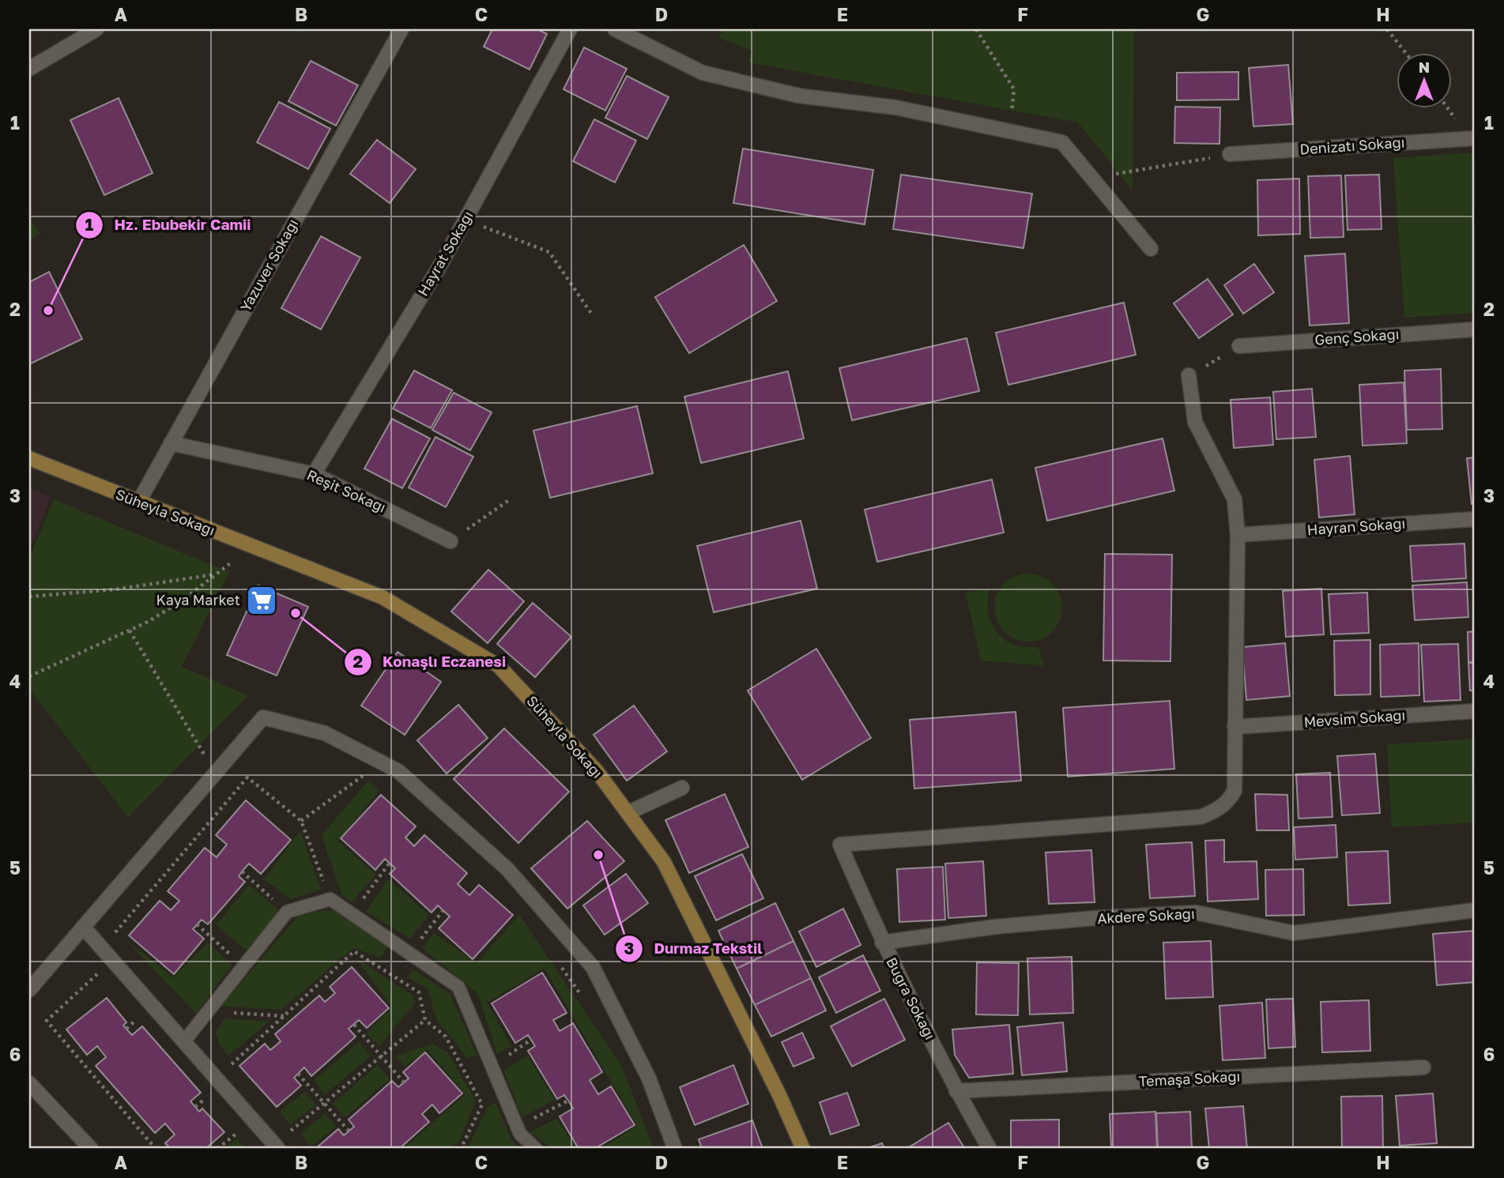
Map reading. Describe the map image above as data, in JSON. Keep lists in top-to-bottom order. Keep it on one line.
{"streets":{"street":["Denizatı Sokağı","Hayrat Sokağı","Yazuver Sokağı","Genç Sokağı","Reşit Sokağı","Süheyla Sokağı","Hayran Sokağı","Mevsim Sokağı","Akdere Sokağı","Buğra Sokağı","Temaşa Sokağı"]},"crossings":[["Hayrat Sokağı","Reşit Sokağı"],["Yazuver Sokağı","Reşit Sokağı"],["Yazuver Sokağı","Süheyla Sokağı"],["Mevsim Sokağı","Buğra Sokağı"],["Akdere Sokağı","Buğra Sokağı"],["Buğra Sokağı","Temaşa Sokağı"]],"places":{"other":["Hz. Ebubekir Camii","Konaşlı Eczanesi","Durmaz Tekstil"],"supermarket":["Kaya Market"]},"north":"top","grid":{"columns":["A","B","C","D","E","F","G","H"],"rows":["1","2","3","4","5","6"]}}
